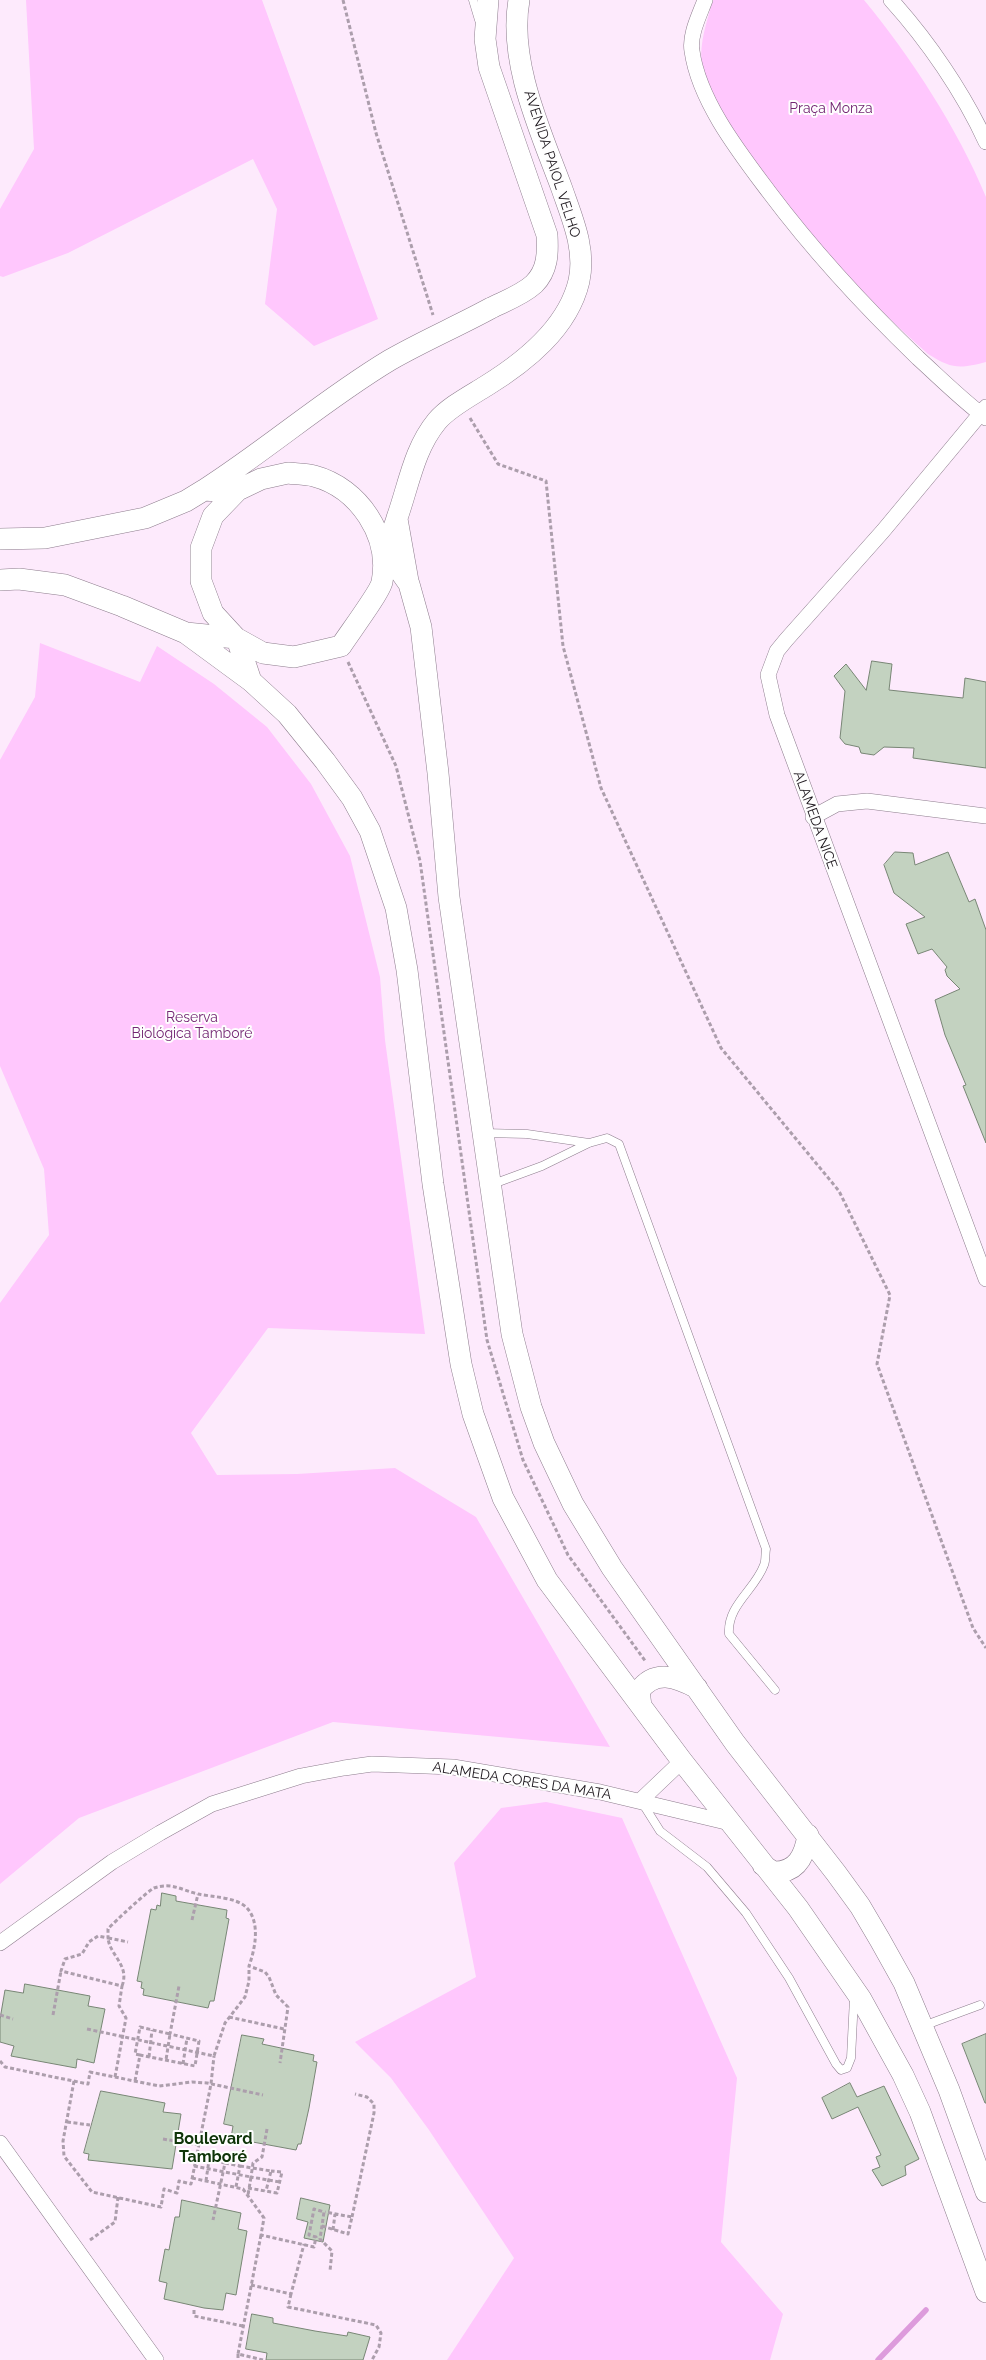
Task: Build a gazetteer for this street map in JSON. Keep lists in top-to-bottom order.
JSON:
{
  "streets": {
    "main road": ["AVENIDA PAIOL VELHO"],
    "street": ["ALAMEDA NICE", "ALAMEDA CORES DA MATA"]
  },
  "districts": ["Boulevard Tamboré"],
  "parks": ["Praça Monza", "Reserva Biológica Tamboré"]
}
